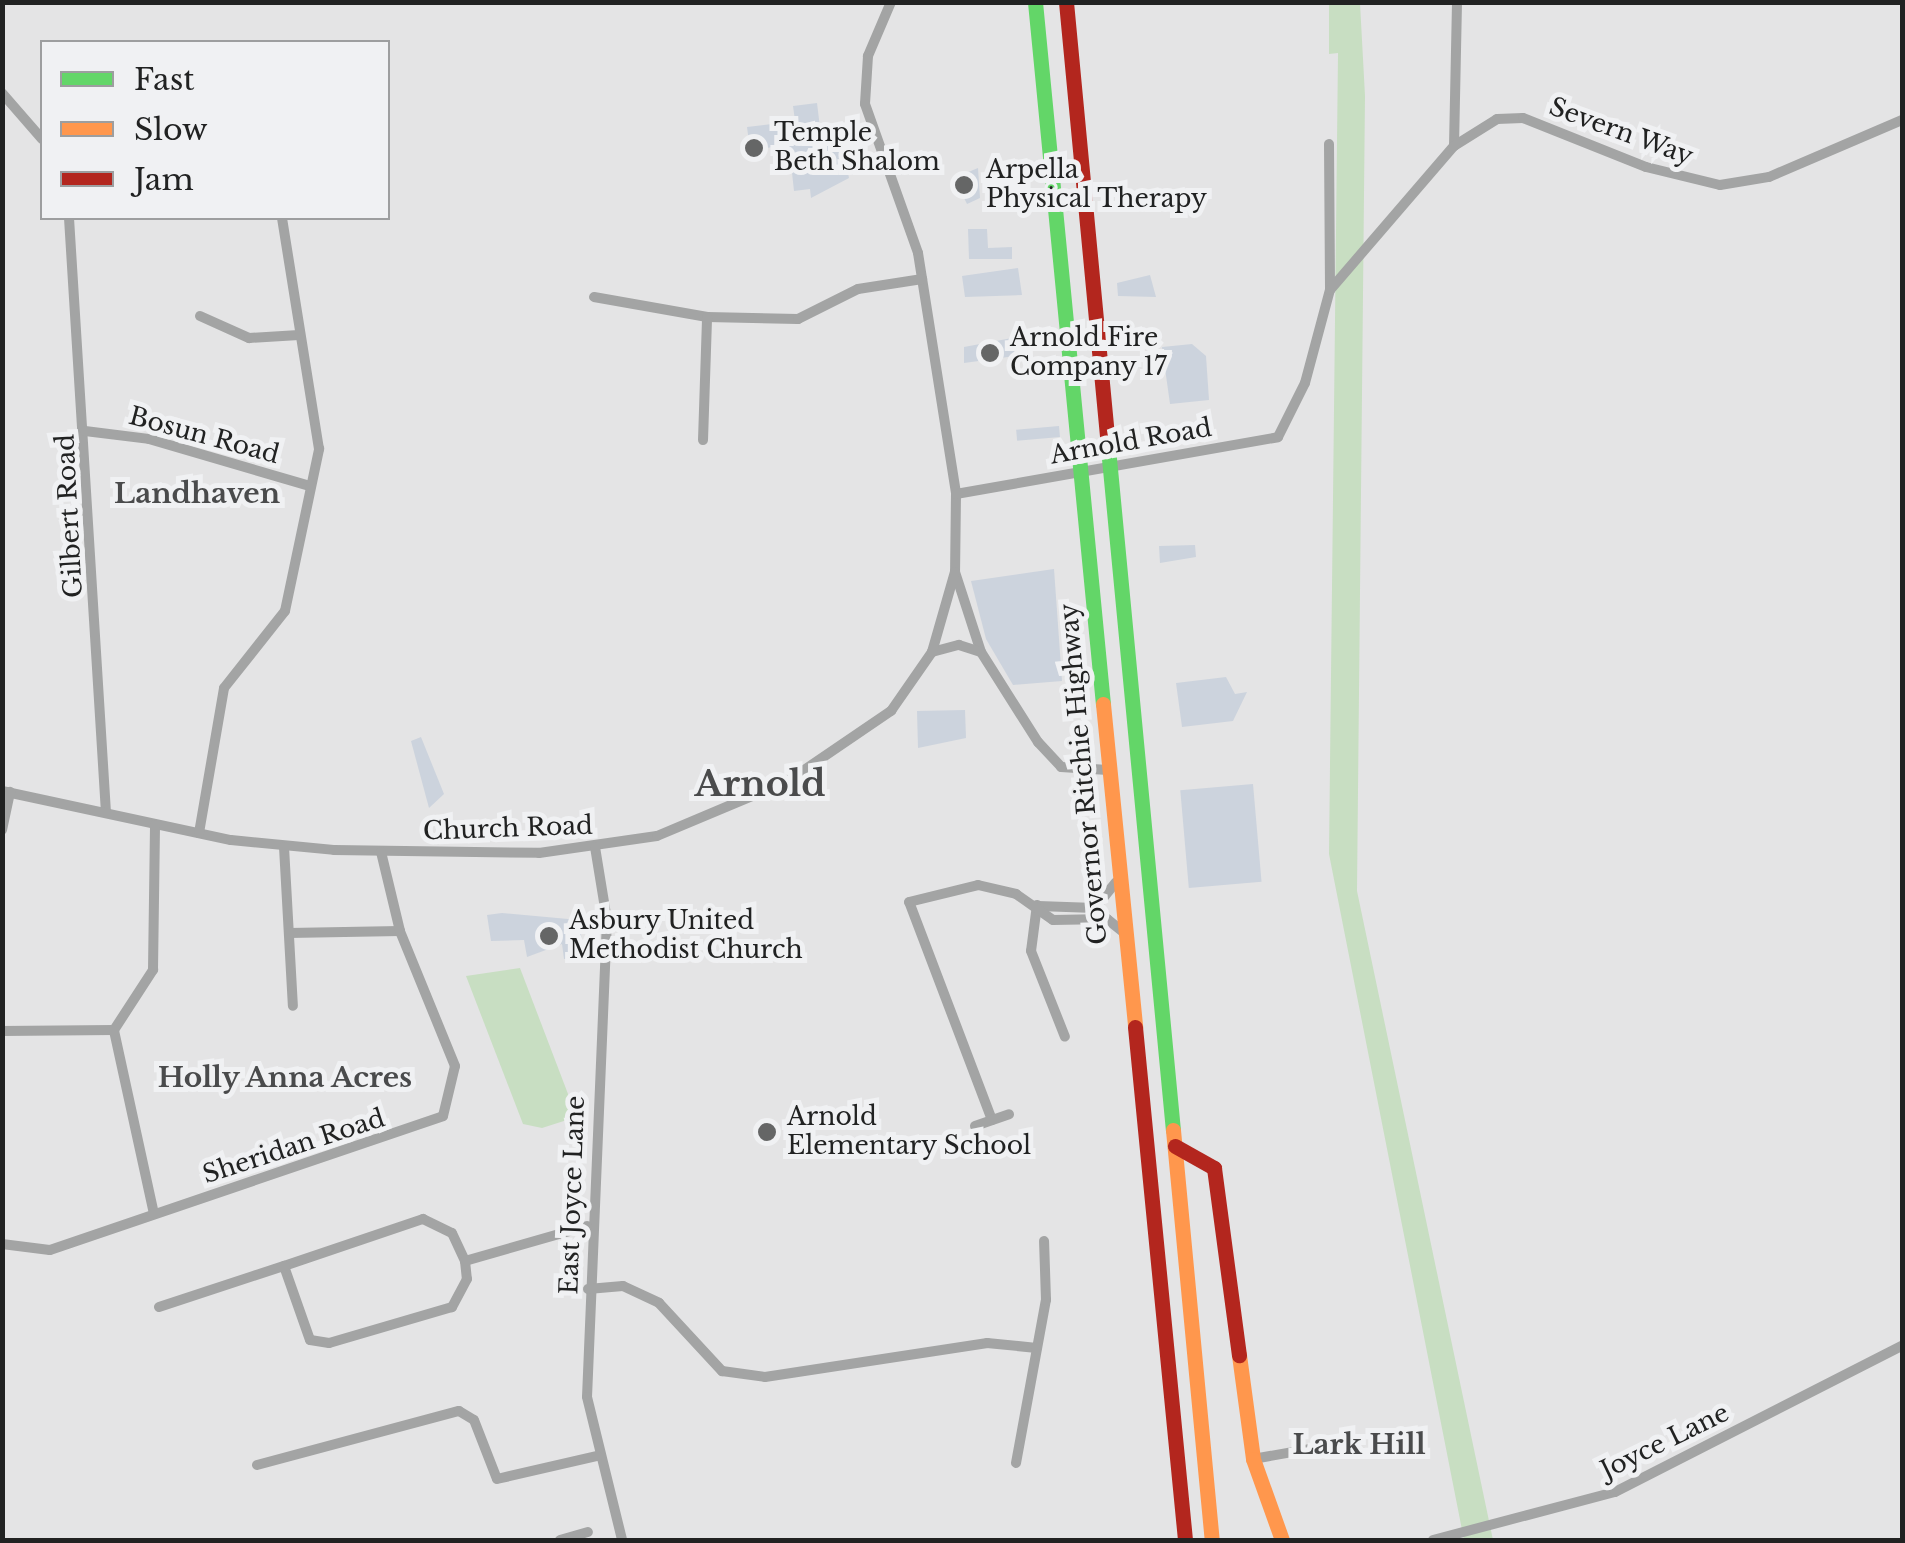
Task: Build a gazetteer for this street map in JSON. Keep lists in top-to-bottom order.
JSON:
{
  "streets": {
    "main road": ["Governor Ritchie Highway"],
    "street": [
      "Severn Way",
      "Bosun Road",
      "Arnold Road",
      "Gilbert Road",
      "Church Road",
      "Sheridan Road",
      "East Joyce Lane",
      "Joyce Lane"
    ]
  },
  "crossings": [
    ["Severn Way", "Arnold Road"],
    ["Bosun Road", "Gilbert Road"],
    ["Arnold Road", "Governor Ritchie Highway"],
    ["Gilbert Road", "Church Road"],
    ["Church Road", "Sheridan Road"],
    ["Church Road", "East Joyce Lane"]
  ],
  "districts": [
    "Landhaven",
    "Arnold",
    "Holly Anna Acres",
    "Lark Hill"
  ],
  "places": [
    "Temple Beth Shalom",
    "Arpella Physical Therapy",
    "Arnold Fire Company 17",
    "Asbury United Methodist Church",
    "Arnold Elementary School"
  ],
  "legend": ["Fast", "Slow", "Jam"]
}
